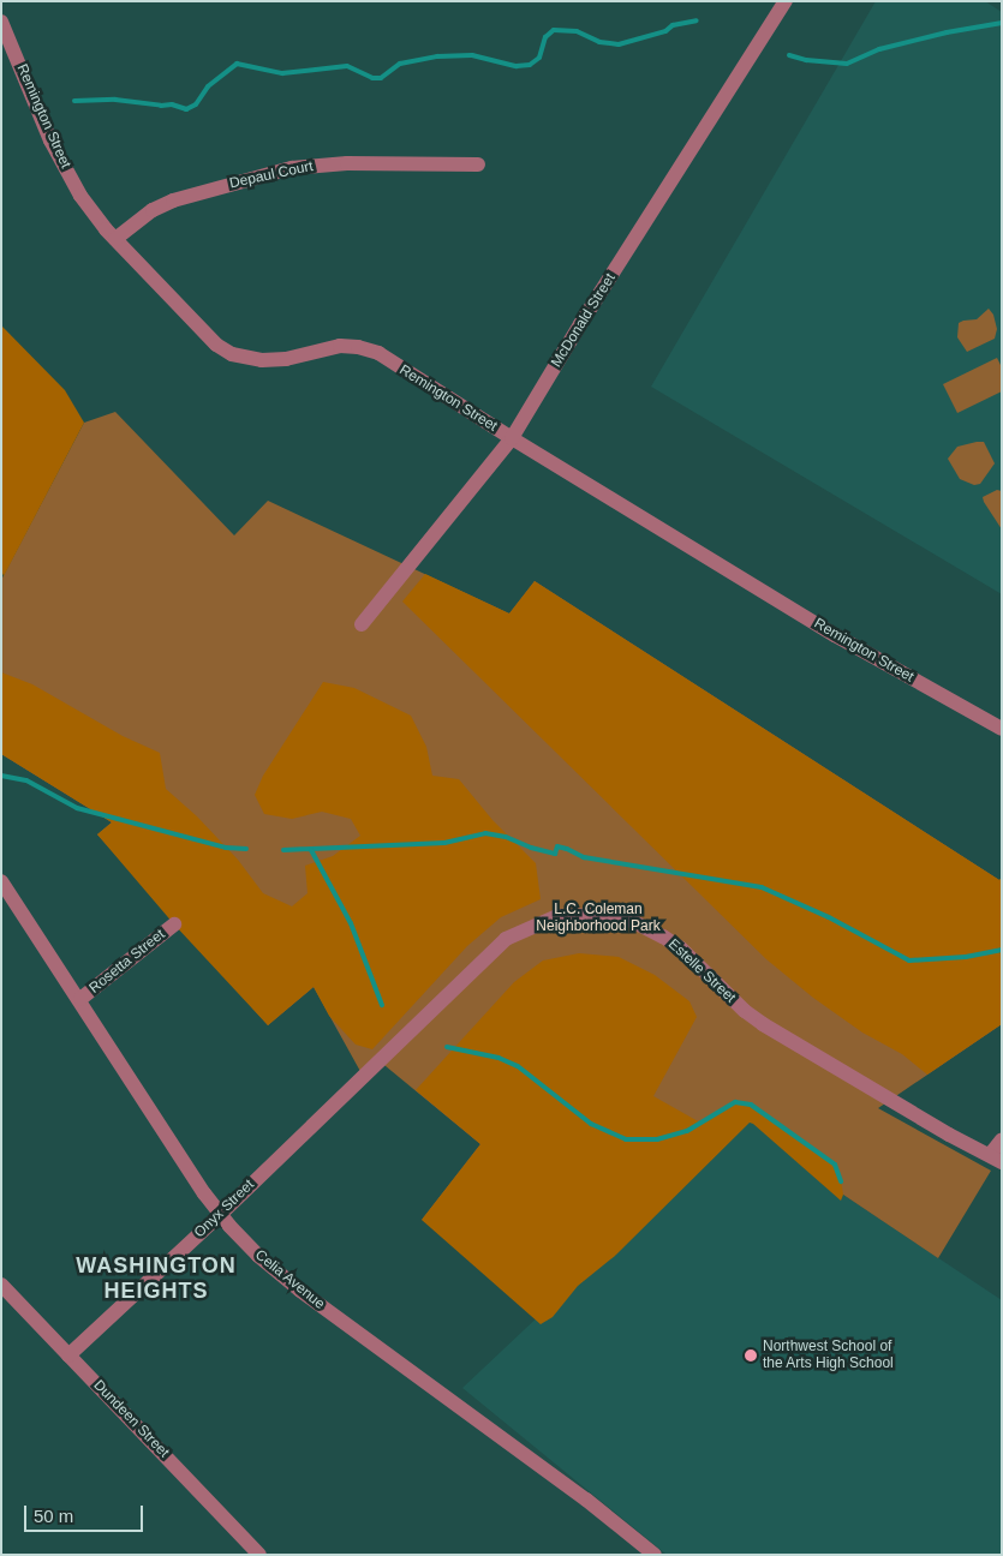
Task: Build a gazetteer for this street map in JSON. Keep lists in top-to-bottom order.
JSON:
{
  "streets": {
    "street": [
      "Remington Street",
      "Depaul Court",
      "McDonald Street",
      "Rosetta Street",
      "Estelle Street",
      "Onyx Street",
      "Celia Avenue",
      "Dundeen Street"
    ]
  },
  "crossings": [
    ["Remington Street", "Depaul Court"],
    ["Remington Street", "McDonald Street"],
    ["Rosetta Street", "Celia Avenue"],
    ["Estelle Street", "Onyx Street"],
    ["Onyx Street", "Celia Avenue"],
    ["Onyx Street", "Dundeen Street"]
  ],
  "districts": ["WASHINGTON HEIGHTS"],
  "parks": ["L.C. Coleman Neighborhood Park"],
  "places": ["Northwest School of the Arts High School"],
  "scale_bar": "50 m"
}
